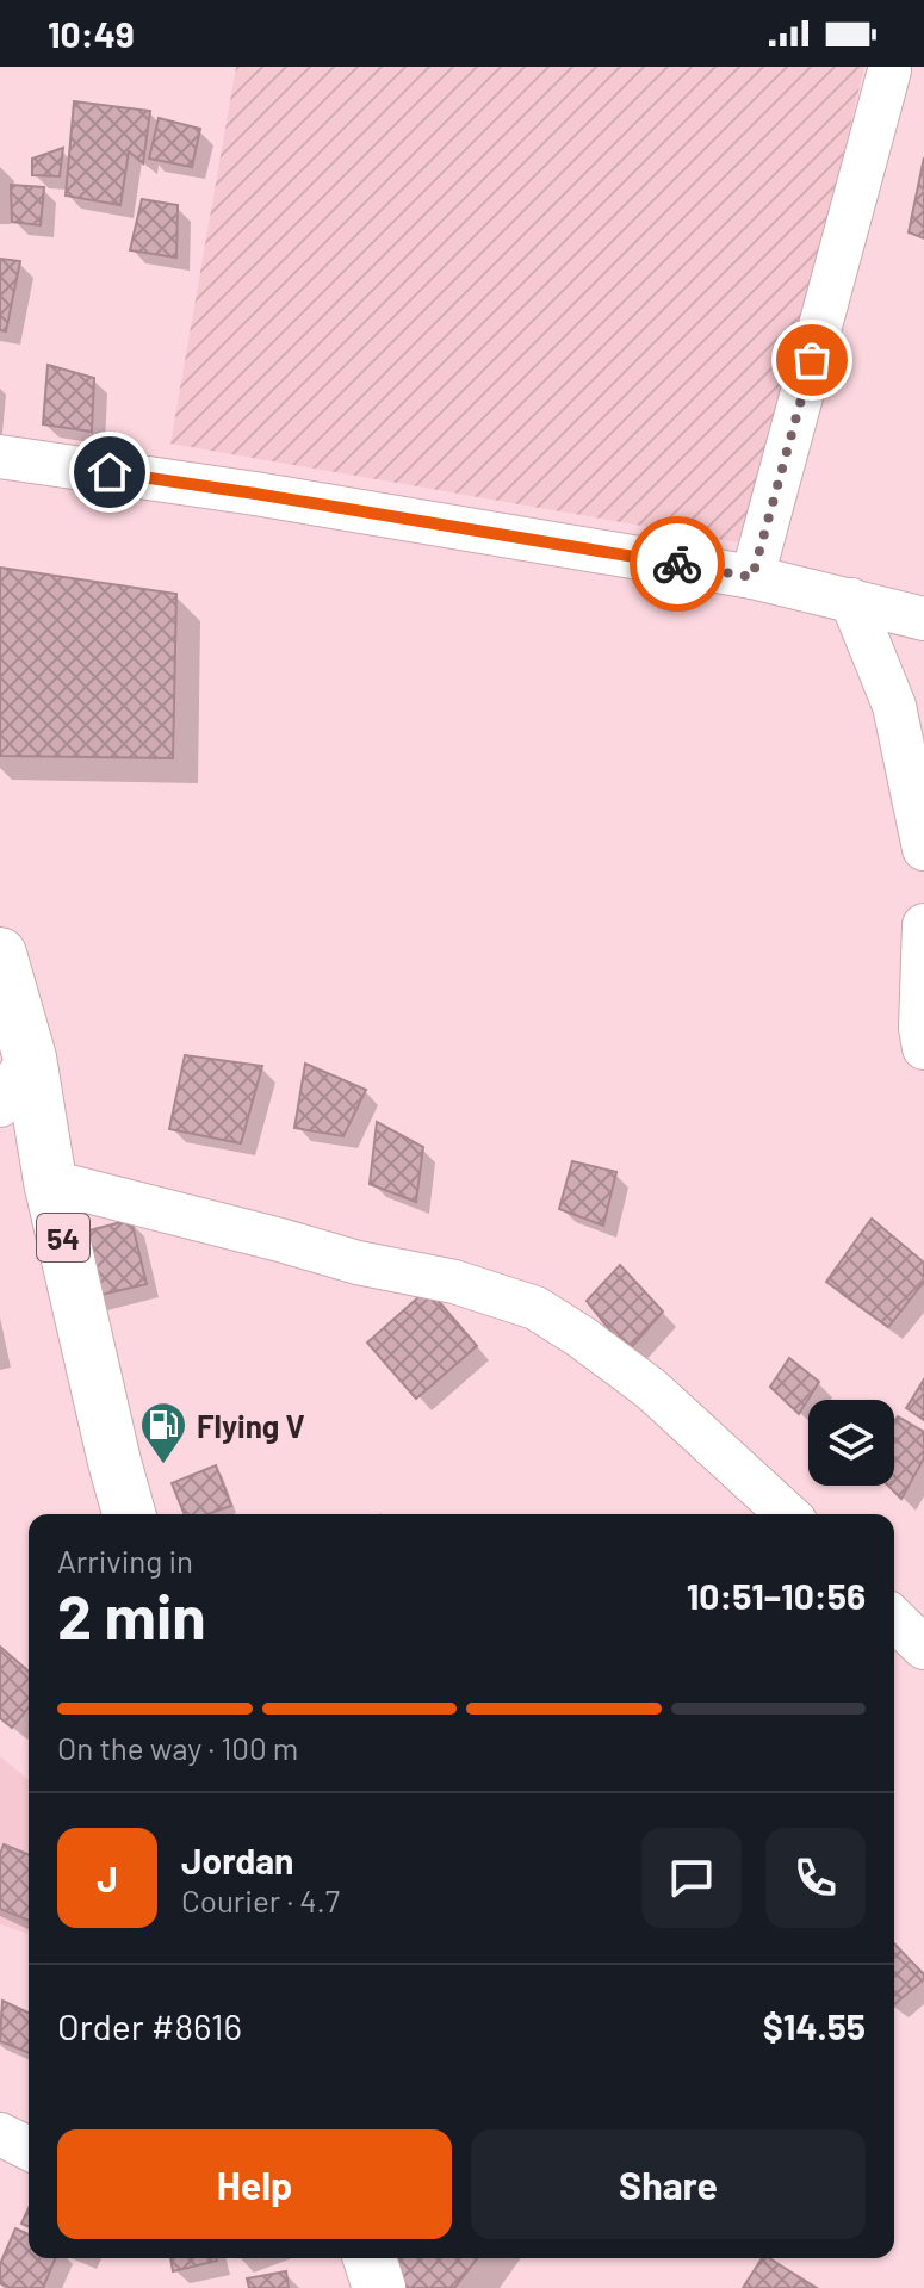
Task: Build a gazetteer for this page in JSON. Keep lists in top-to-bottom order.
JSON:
{
  "streets": {
    "highway": ["54"]
  },
  "places": {
    "fuel station": ["Flying V"]
  },
  "page": {
    "status": "10:49",
    "heading": ["2 min", "Arriving in", "10:51–10:56"],
    "panel": [
      "Jordan",
      "Courier · 4.7",
      "Order #8616",
      "$14.55"
    ],
    "bar": "On the way · 100 m",
    "round": "J",
    "buttons": ["Help", "Share"]
  }
}
